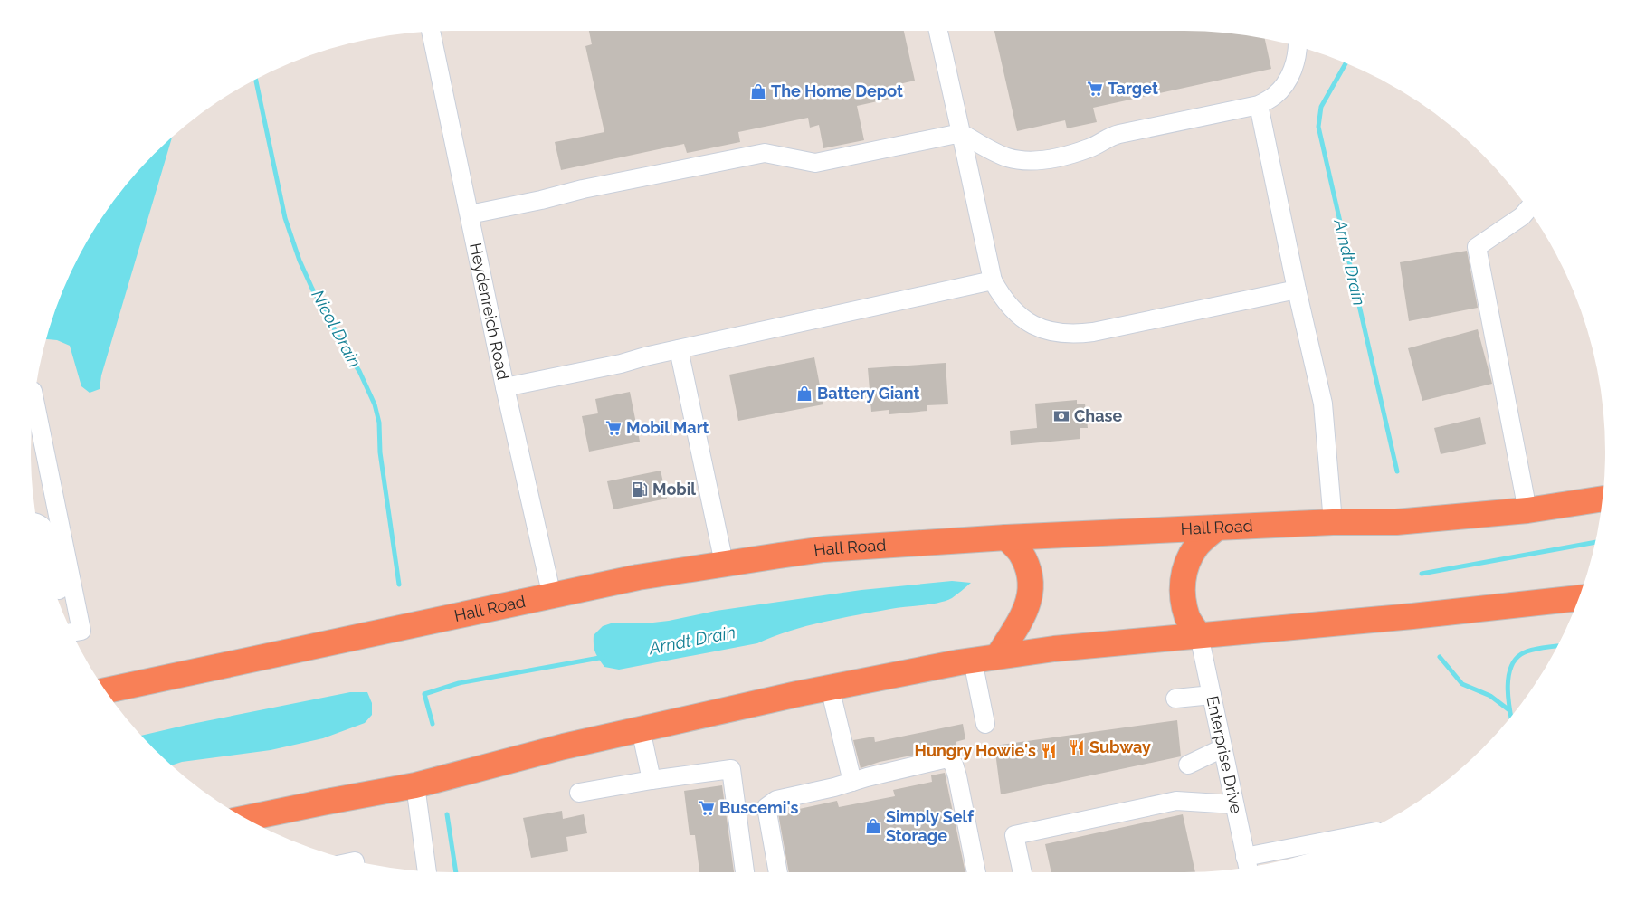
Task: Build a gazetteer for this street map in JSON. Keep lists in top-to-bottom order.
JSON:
{
  "streets": {
    "highway": ["Hall Road"],
    "street": ["Heydenreich Road", "Enterprise Drive"]
  },
  "crossings": [
    ["Heydenreich Road", "Hall Road"]
  ],
  "water": ["Arndt Drain", "Nicol Drain"],
  "places": {
    "supermarket": ["Target", "Mobil Mart", "Buscemi's"],
    "shop": ["The Home Depot", "Battery Giant", "Simply Self Storage"],
    "bank": ["Chase"],
    "fuel station": ["Mobil"],
    "restaurant": ["Subway", "Hungry Howie's"]
  }
}
